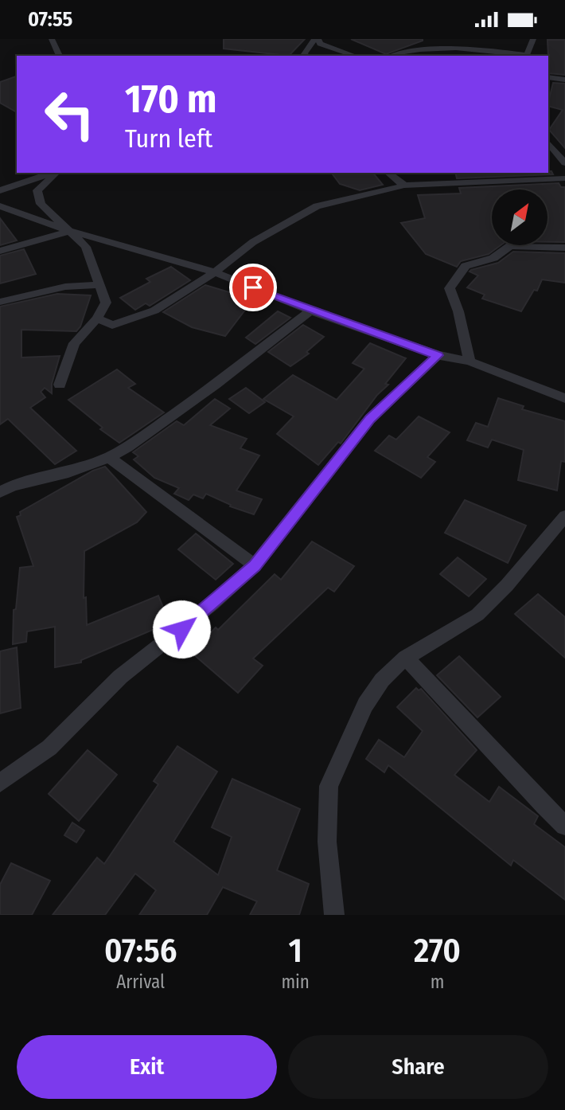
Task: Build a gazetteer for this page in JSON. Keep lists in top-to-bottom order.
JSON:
{
  "north": "top right",
  "page": {
    "status": "07:55",
    "turn": ["170 m", "Turn left"],
    "eta": [
      "07:56",
      "Arrival",
      "1",
      "min",
      "270",
      "m"
    ],
    "buttons": ["Exit", "Share"]
  }
}
